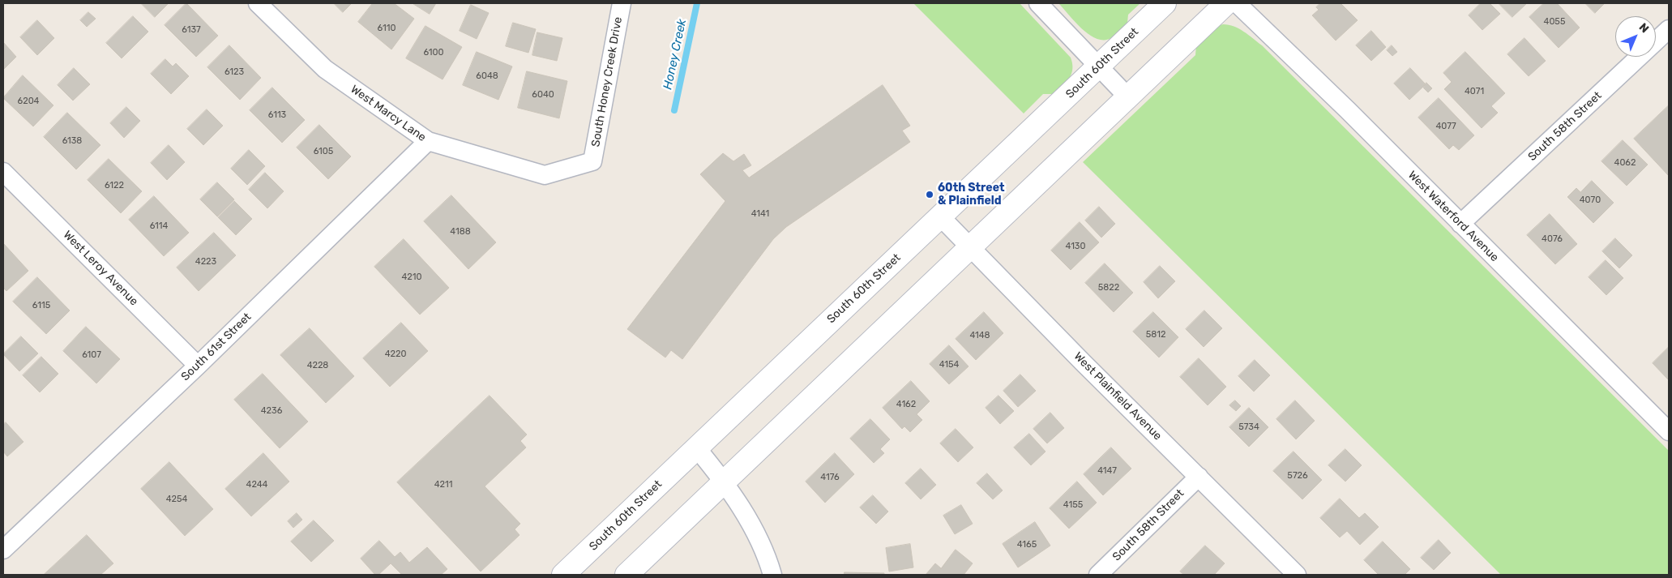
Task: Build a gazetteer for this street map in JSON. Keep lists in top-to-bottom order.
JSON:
{
  "streets": {
    "main road": ["South 60th Street"],
    "street": [
      "South Honey Creek Drive",
      "West Marcy Lane",
      "South 58th Street",
      "West Waterford Avenue",
      "West Leroy Avenue",
      "South 61st Street",
      "West Plainfield Avenue"
    ]
  },
  "crossings": [
    ["South 60th Street", "West Plainfield Avenue"],
    ["South Honey Creek Drive", "West Marcy Lane"],
    ["West Marcy Lane", "South 61st Street"],
    ["South 58th Street", "West Waterford Avenue"],
    ["South 58th Street", "West Plainfield Avenue"],
    ["West Leroy Avenue", "South 61st Street"]
  ],
  "water": ["Honey Creek"],
  "places": ["60th Street & Plainfield"],
  "house_numbers": [
    "4055",
    "6110",
    "6137",
    "6100",
    "6123",
    "6048",
    "4071",
    "6040",
    "6204",
    "6113",
    "4077",
    "6138",
    "6105",
    "4062",
    "6122",
    "4070",
    "4141",
    "6114",
    "4188",
    "4076",
    "4130",
    "4223",
    "4210",
    "5822",
    "6115",
    "5812",
    "4148",
    "4220",
    "6107",
    "4154",
    "4228",
    "4162",
    "4236",
    "5734",
    "4147",
    "5726",
    "4176",
    "4244",
    "4211",
    "4254",
    "4155",
    "4165"
  ],
  "north": "top right"
}
